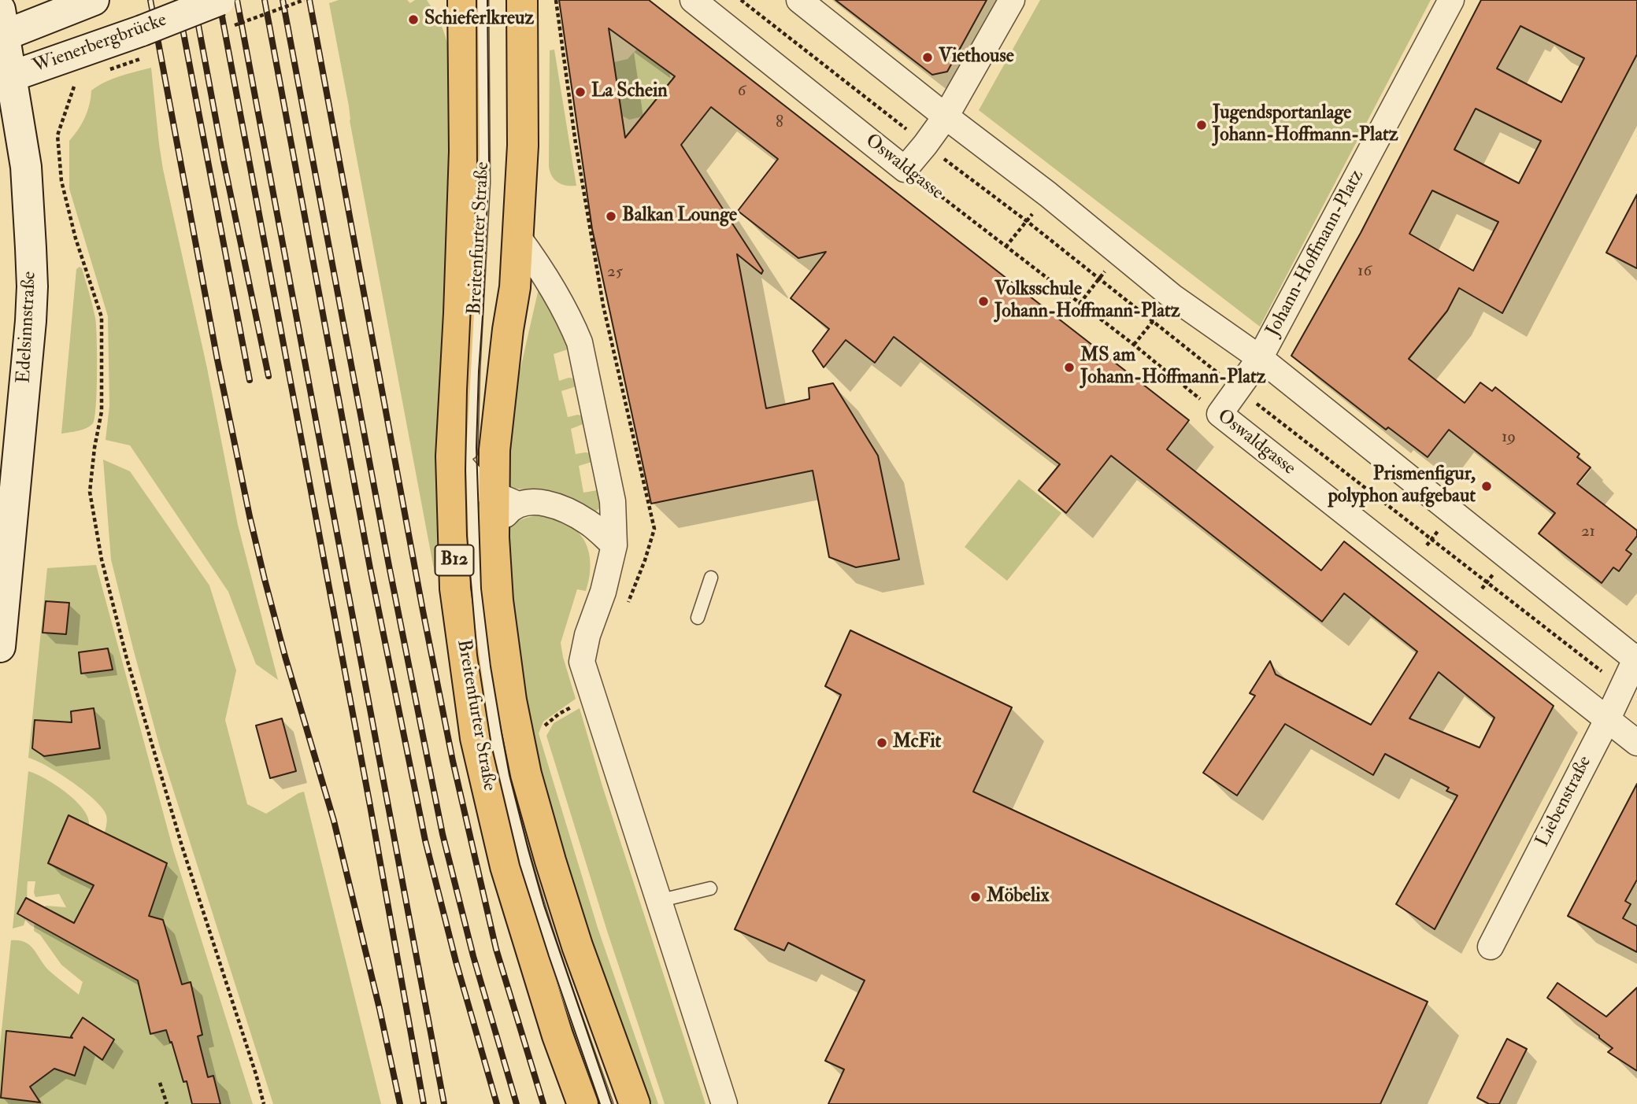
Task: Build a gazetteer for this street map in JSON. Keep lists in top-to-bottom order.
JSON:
{
  "streets": {
    "main road": [
      "Wienerbergbrücke",
      "Breitenfurter Straße",
      "Edelsinnstraße",
      "B12"
    ],
    "street": ["Oswaldgasse", "Johann-Hoffmann-Platz", "Liebenstraße"]
  },
  "crossings": [
    ["Wienerbergbrücke", "Edelsinnstraße"],
    ["Oswaldgasse", "Johann-Hoffmann-Platz"],
    ["Oswaldgasse", "Liebenstraße"]
  ],
  "places": [
    "Schieferlkreuz",
    "Viethouse",
    "La Schein",
    "Jugendsportanlage Johann-Hoffmann-Platz",
    "Balkan Lounge",
    "Volksschule Johann-Hoffmann-Platz",
    "MS am Johann-Hoffmann-Platz",
    "Prismenfigur, polyphon aufgebaut",
    "McFit",
    "Möbelix"
  ],
  "house_numbers": [
    "6",
    "8",
    "16",
    "25",
    "19",
    "21"
  ]
}
